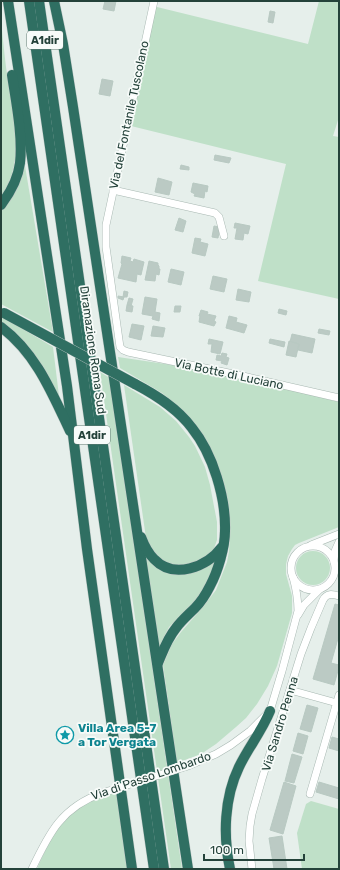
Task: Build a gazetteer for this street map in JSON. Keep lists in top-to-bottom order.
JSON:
{
  "streets": {
    "highway": ["A1dir", "Diramazione Roma Sud"],
    "street": [
      "Via del Fontanile Tuscolano",
      "Via Botte di Luciano",
      "Via Sandro Penna",
      "Via di Passo Lombardo"
    ]
  },
  "crossings": [
    ["Via del Fontanile Tuscolano", "Via Botte di Luciano"]
  ],
  "places": {
    "place": ["Villa Area 5-7 a Tor Vergata"]
  },
  "scale_bar": "100 m"
}
